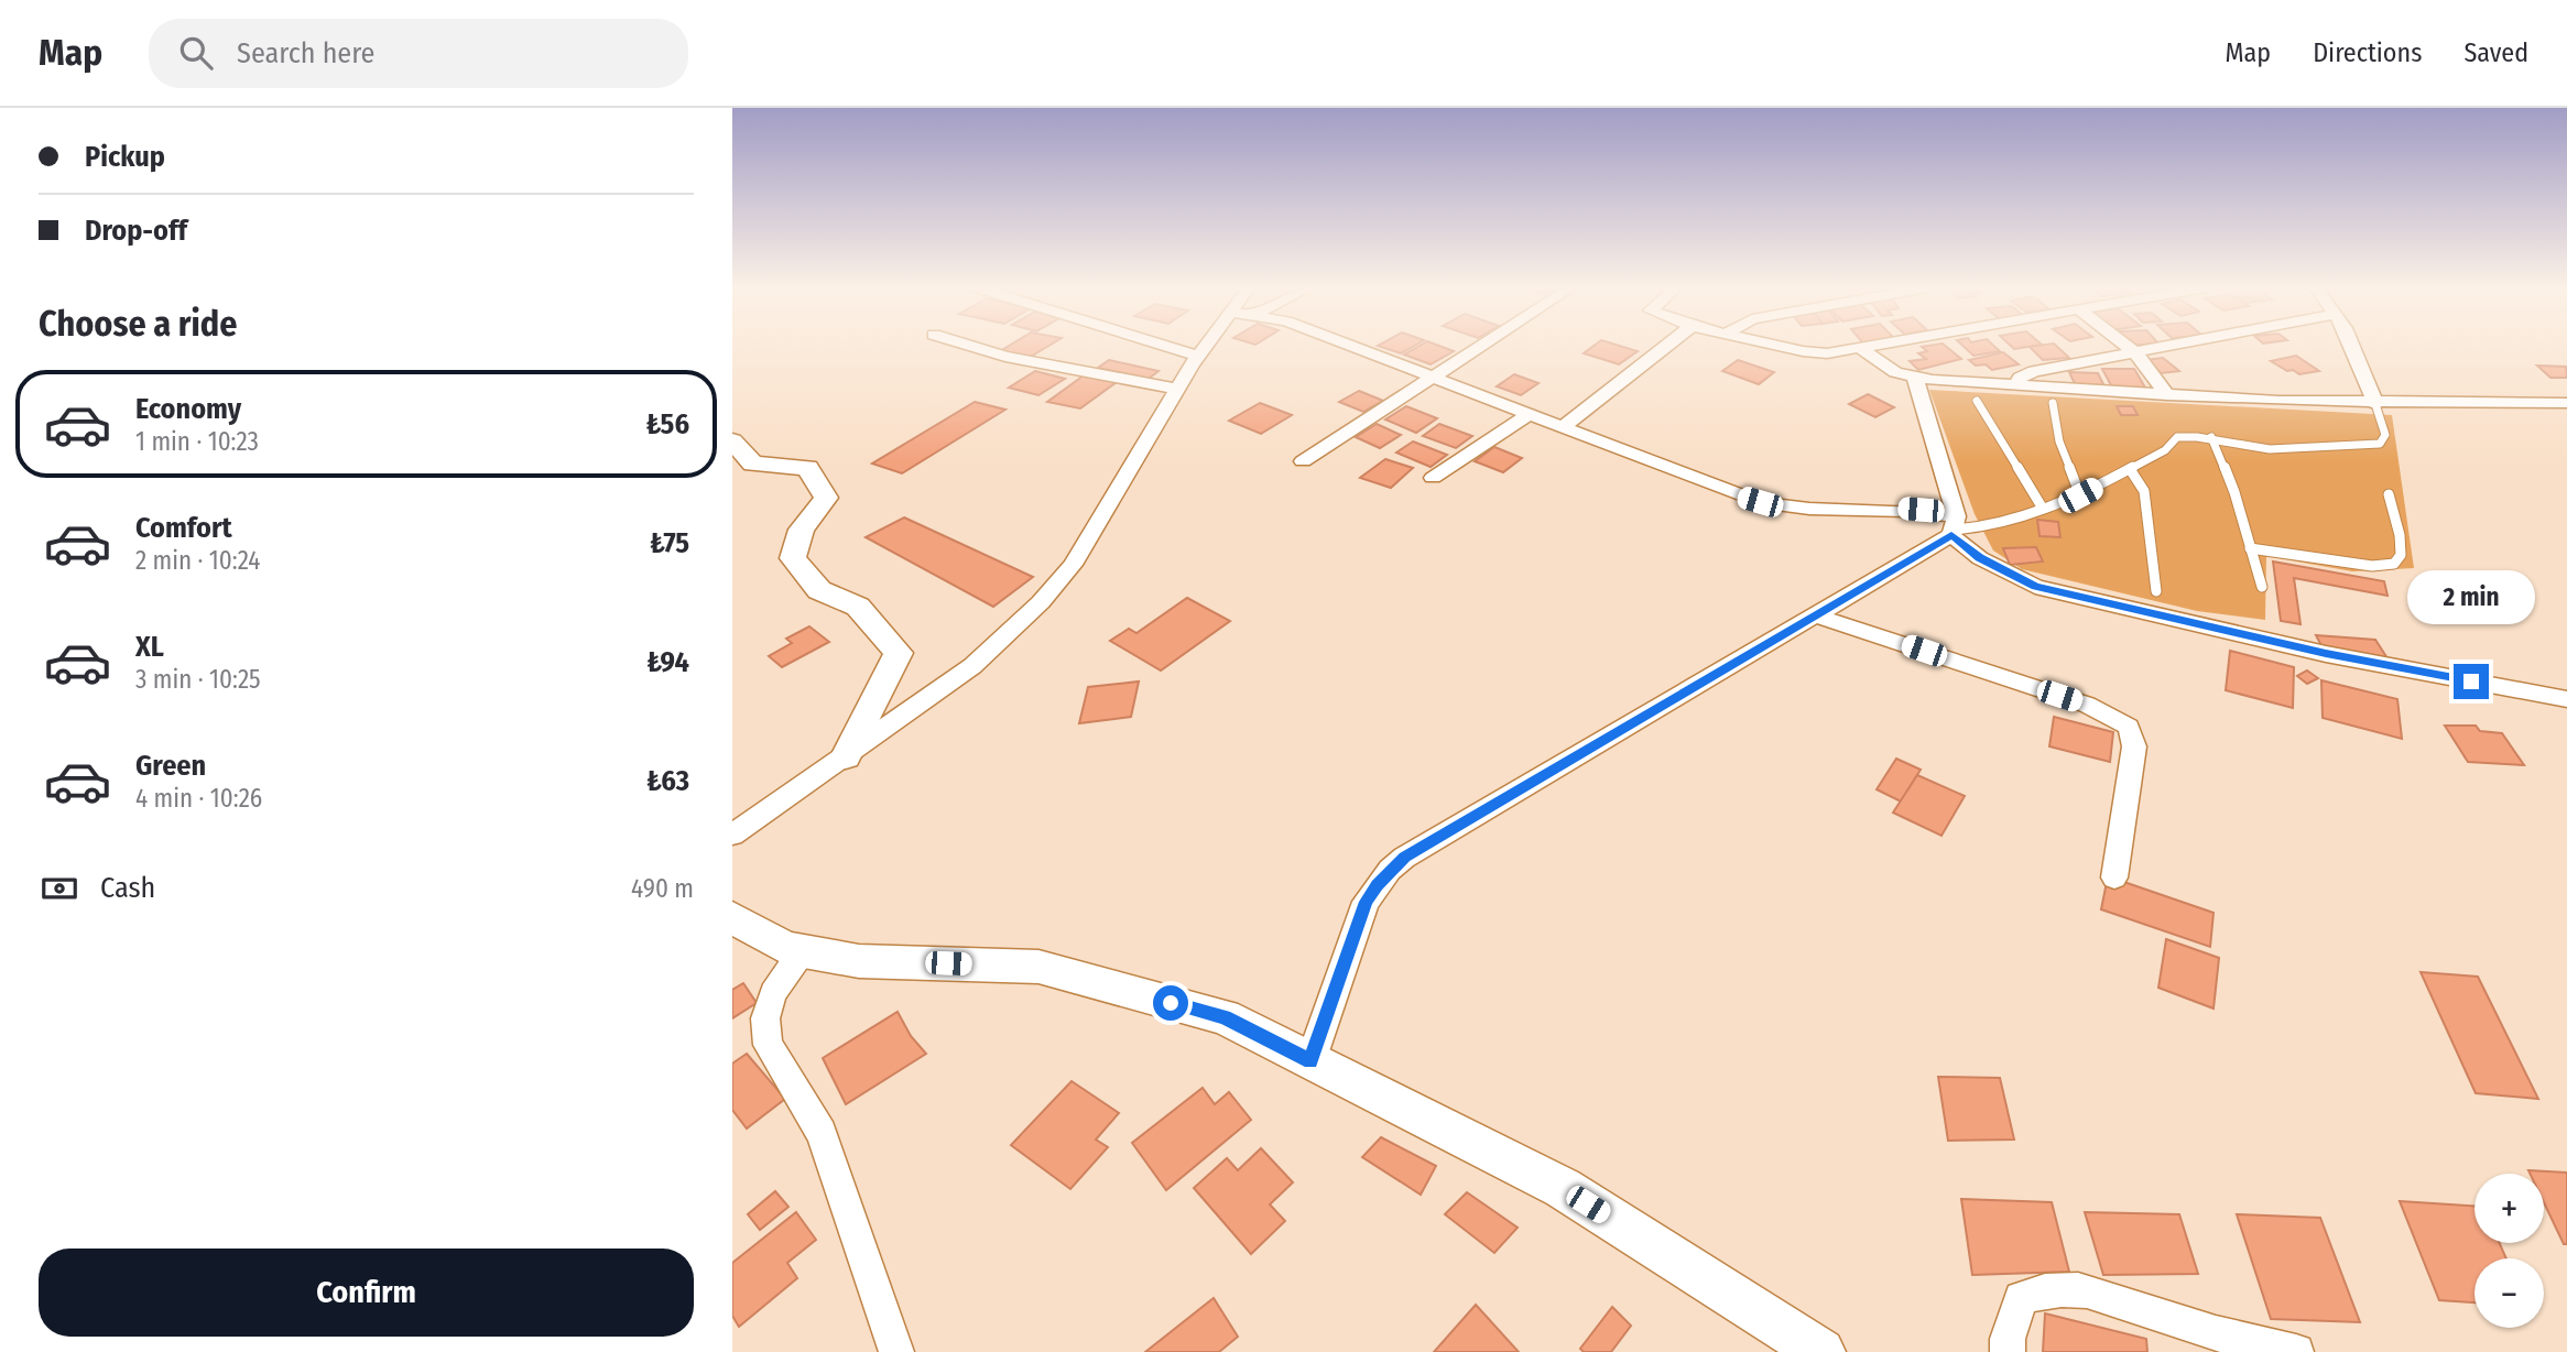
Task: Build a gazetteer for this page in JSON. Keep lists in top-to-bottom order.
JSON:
{
  "page": {
    "header": "Map",
    "search": "Search here",
    "nav": ["Map", "Directions", "Saved"],
    "banner": ["Pickup", "Drop-off"],
    "heading": "Choose a ride",
    "list": [
      {
        "name": "Economy",
        "note": "1 min · 10:23",
        "value": "₺56"
      },
      {
        "name": "Comfort",
        "note": "2 min · 10:24",
        "value": "₺75"
      },
      {
        "name": "XL",
        "note": "3 min · 10:25",
        "value": "₺94"
      },
      {
        "name": "Green",
        "note": "4 min · 10:26",
        "value": "₺63"
      }
    ],
    "bubble": "2 min",
    "pay": ["Cash", "490 m"],
    "map_buttons": ["+", "−"],
    "buttons": "Confirm"
  }
}
